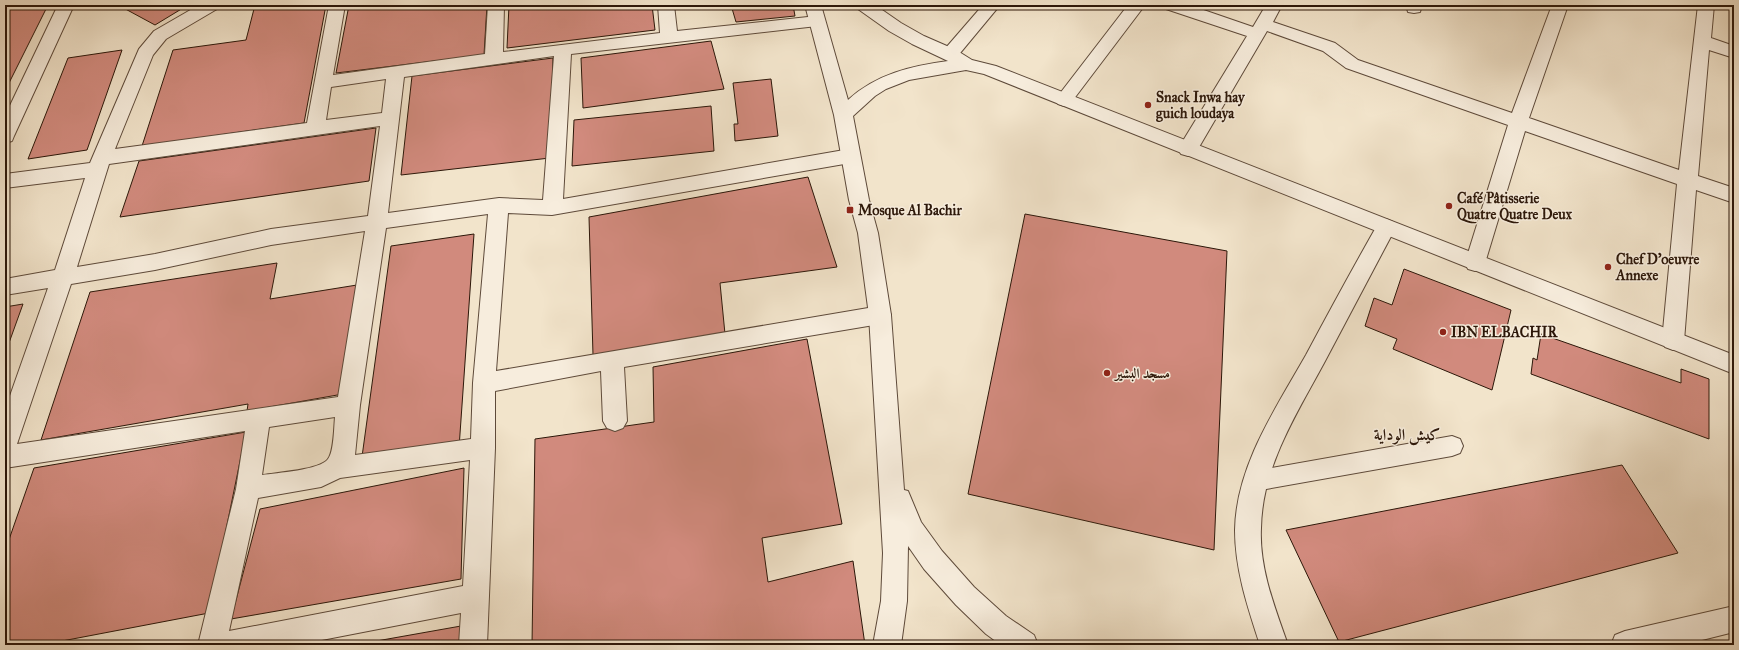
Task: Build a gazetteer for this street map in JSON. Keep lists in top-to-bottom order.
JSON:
{
  "districts": ["كيش الوداية"],
  "places": {
    "other": [
      "Snack Inwa hay guich loudaya",
      "Café Pâtisserie Quatre Quatre Deux",
      "Chef D'oeuvre Annexe",
      "IBN ELBACHIR",
      "مسجد البشير"
    ],
    "transit": ["Mosque Al Bachir"]
  }
}
